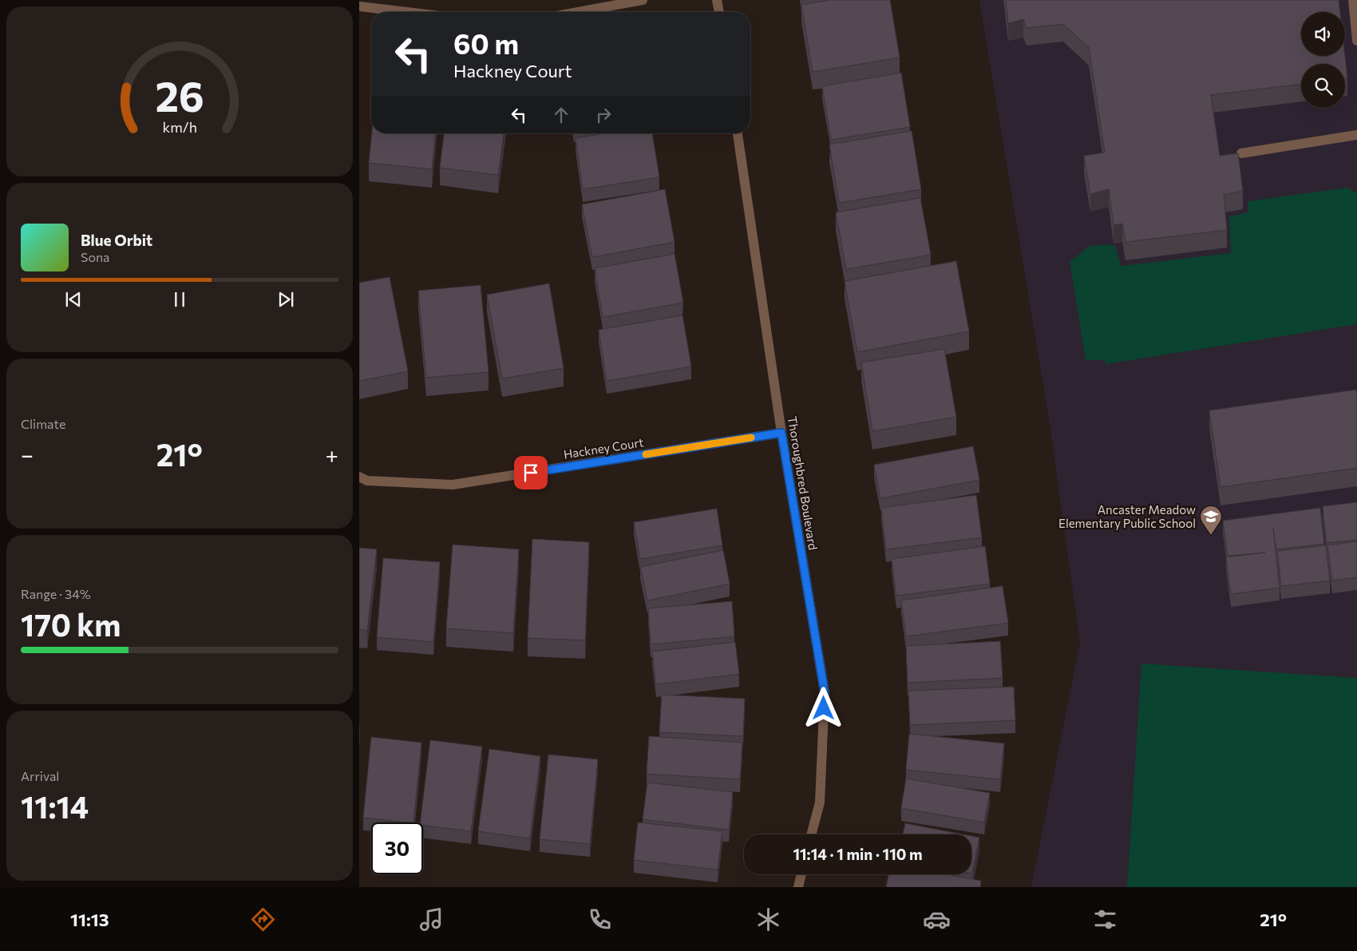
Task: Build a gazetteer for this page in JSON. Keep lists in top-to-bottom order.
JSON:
{
  "streets": {
    "street": ["Hackney Court", "Thoroughbred Boulevard"]
  },
  "crossings": [
    ["Hackney Court", "Thoroughbred Boulevard"]
  ],
  "places": {
    "school or university": ["Ancaster Meadow Elementary Public School"]
  },
  "page": {
    "turn": ["60 m", "Hackney Court"],
    "song": ["Blue Orbit", "Sona"],
    "tile": [
      "Climate",
      ["Range · 34%", "170 km"],
      ["Arrival", "11:14"]
    ],
    "heat": ["−", "21°", "+"],
    "limit": "30",
    "trip": "11:14 · 1 min · 110 m",
    "tabs": ["11:13", "21°"],
    "gauge": ["26", "km/h"]
  }
}
